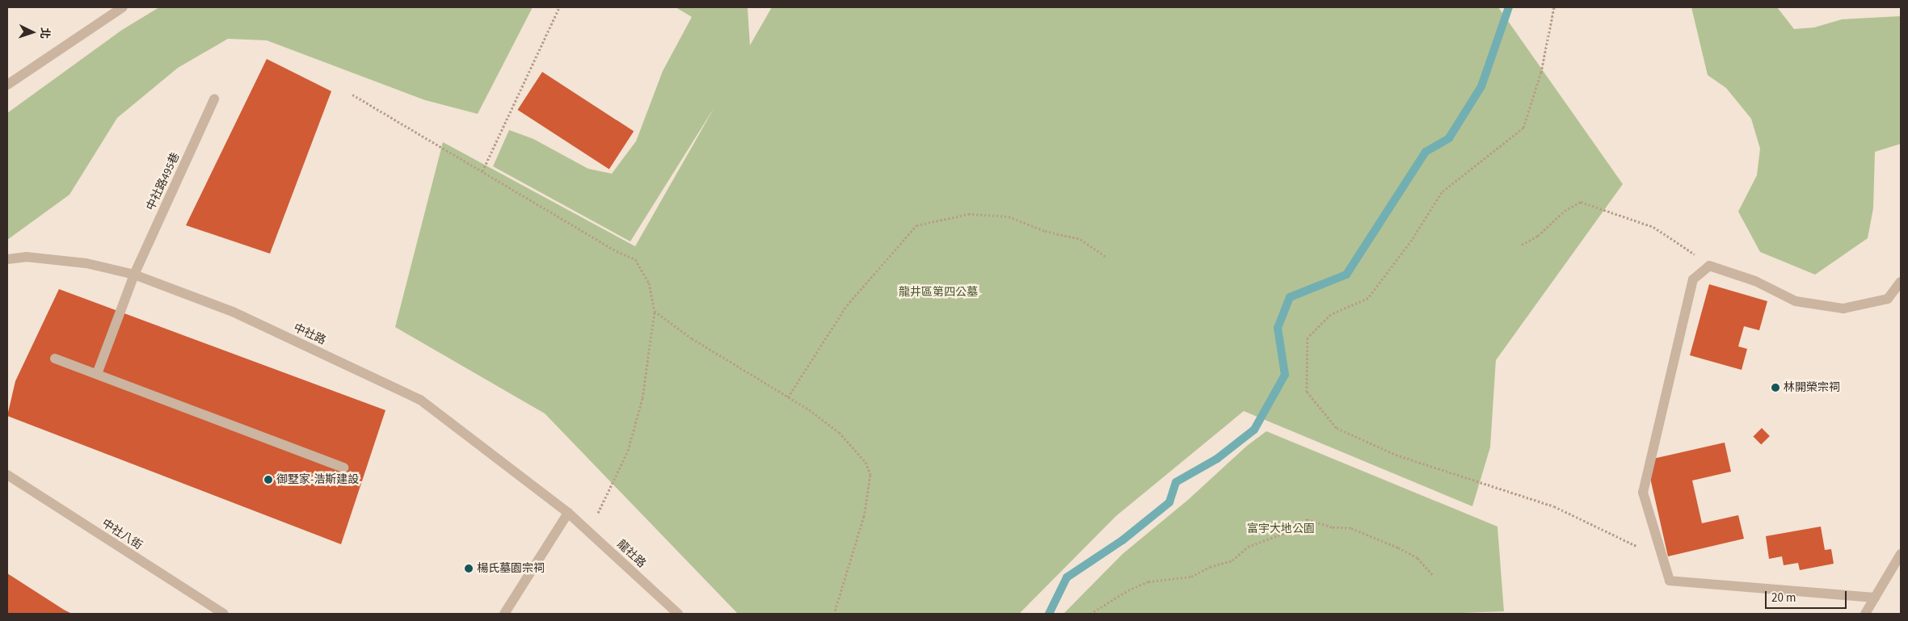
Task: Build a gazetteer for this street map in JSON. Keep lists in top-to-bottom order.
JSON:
{
  "streets": {
    "street": [
      "中社路495巷",
      "中社路",
      "中社八街",
      "龍社路"
    ]
  },
  "crossings": [
    ["中社路495巷", "中社路"],
    ["中社路", "龍社路"]
  ],
  "parks": ["龍井區第四公墓", "富宇大地公園"],
  "places": ["林開榮宗祠", "御墅家-浩斯建設", "楊氏墓園宗祠"],
  "scale_bar": "20 m",
  "north": "right"
}
